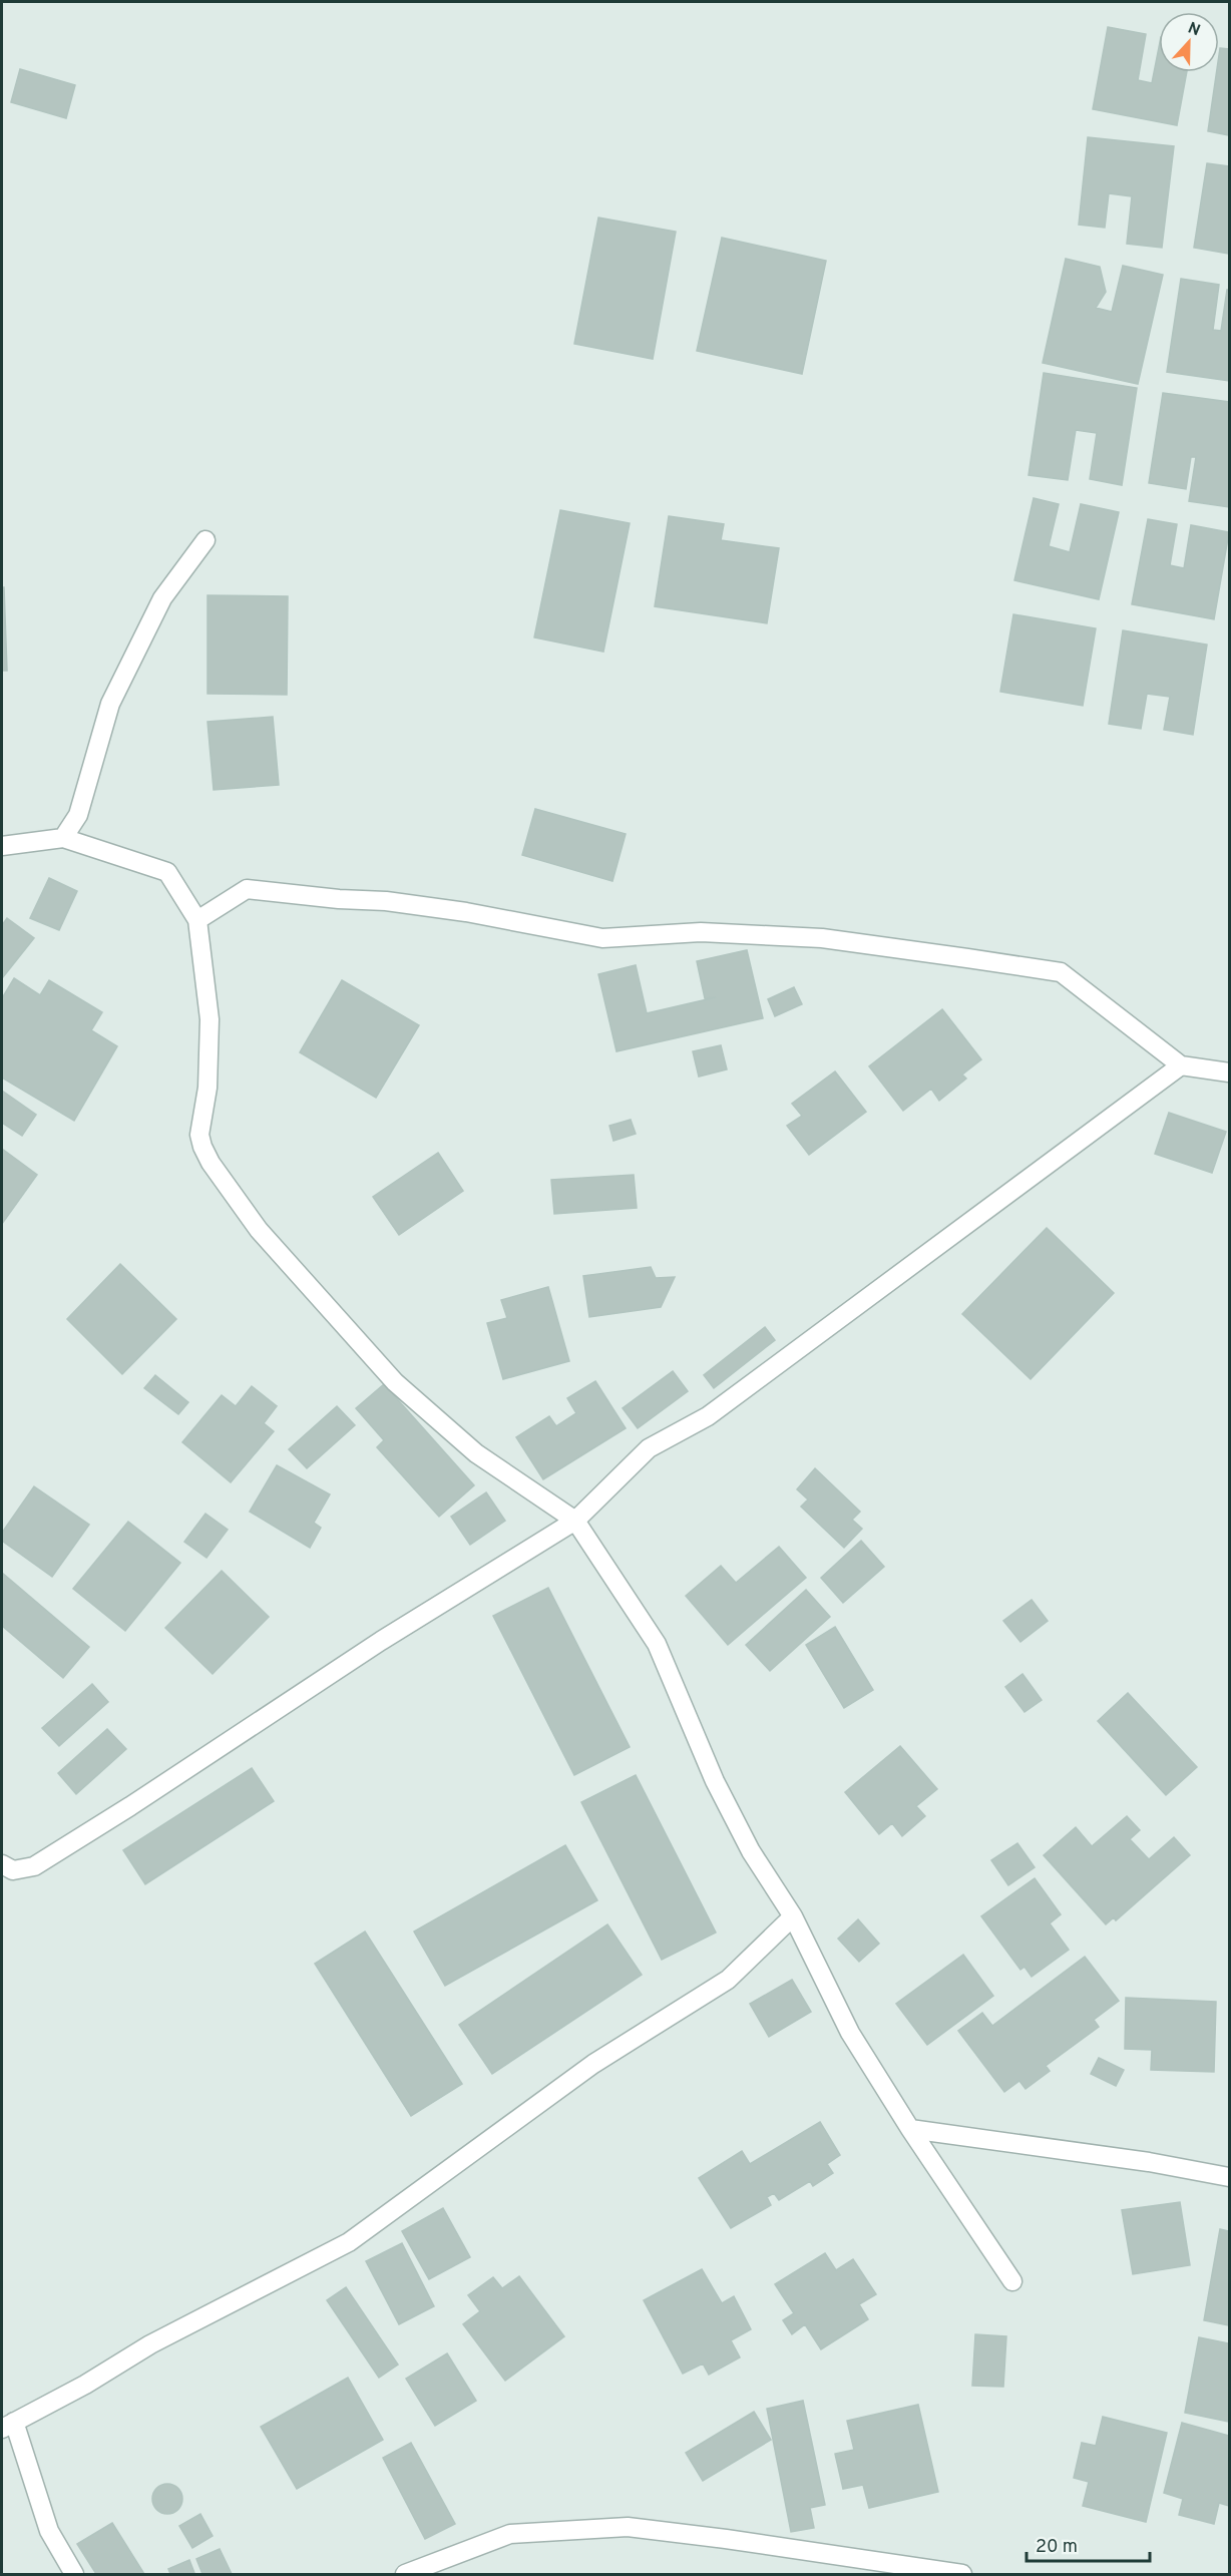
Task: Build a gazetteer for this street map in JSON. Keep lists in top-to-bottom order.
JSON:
{
  "scale_bar": "20 m",
  "north": "top"
}
